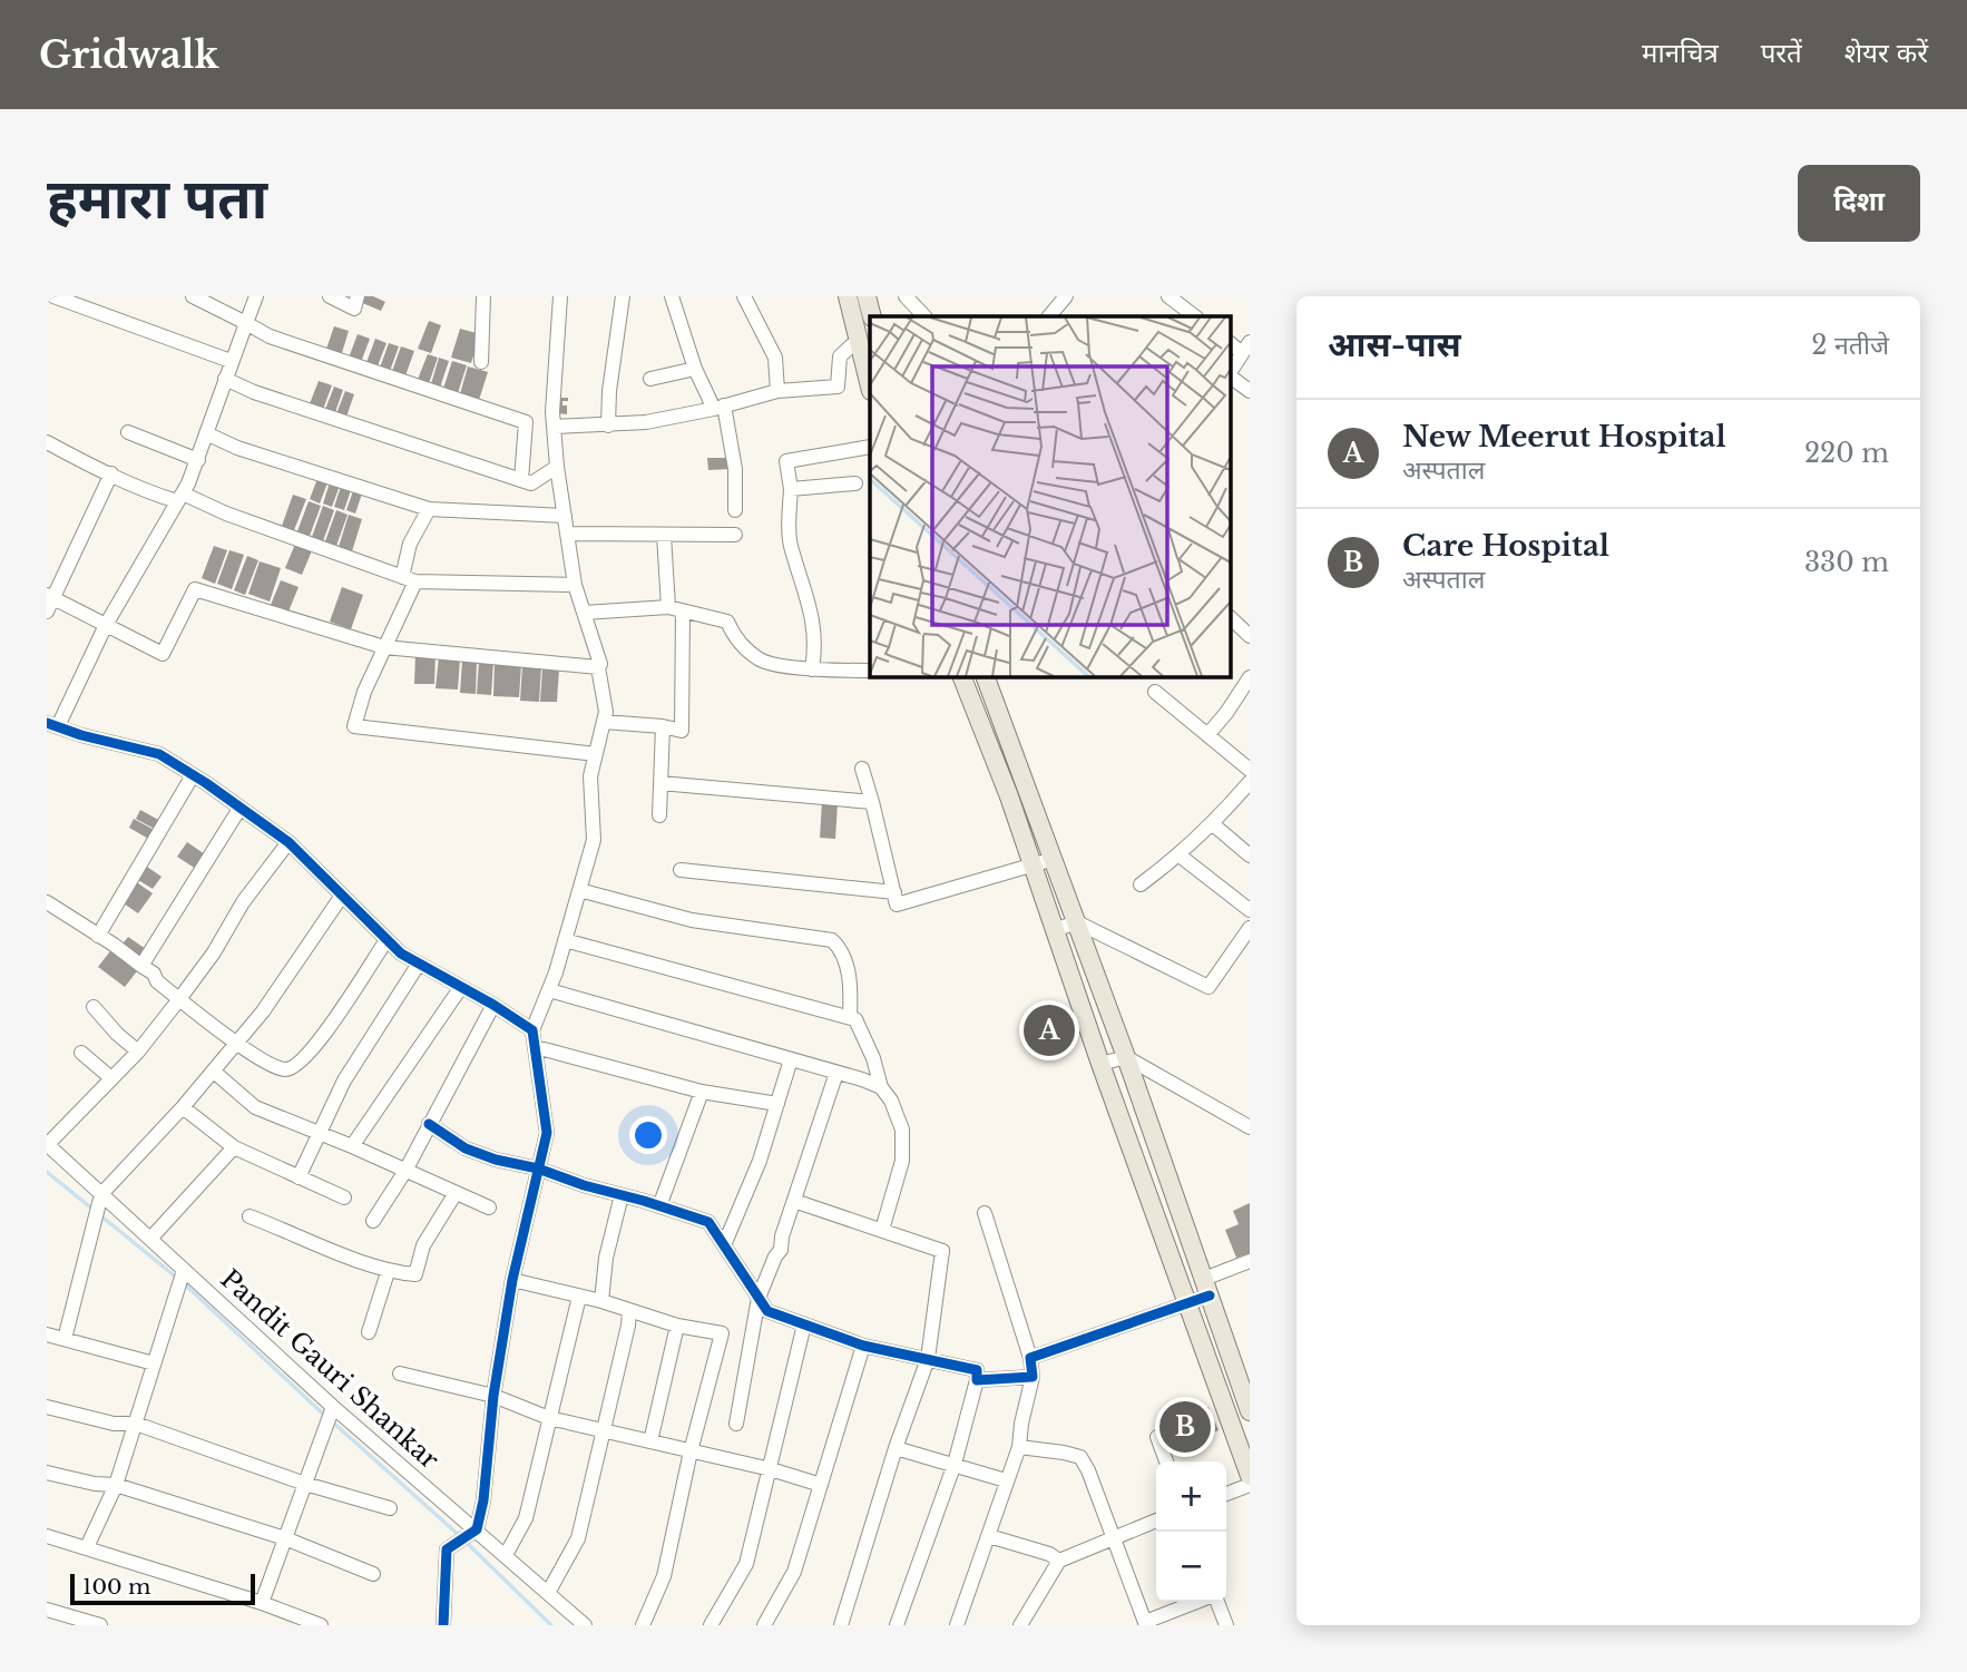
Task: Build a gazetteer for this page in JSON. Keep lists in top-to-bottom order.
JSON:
{
  "streets": {
    "street": ["Pandit Gauri Shankar"]
  },
  "scale_bar": "100 m",
  "page": {
    "header": "Gridwalk",
    "nav": ["मानचित्र", "परतें", "शेयर करें"],
    "title": "हमारा पता",
    "buttons": "दिशा",
    "heading": ["आस-पास", "2 नतीजे"],
    "list": [
      {
        "mark": "A",
        "name": "New Meerut Hospital",
        "note": "अस्पताल",
        "value": "220 m"
      },
      {
        "mark": "B",
        "name": "Care Hospital",
        "note": "अस्पताल",
        "value": "330 m"
      }
    ],
    "pins": ["A", "B"],
    "map_buttons": ["+", "−"],
    "scale": "100 m"
  }
}
